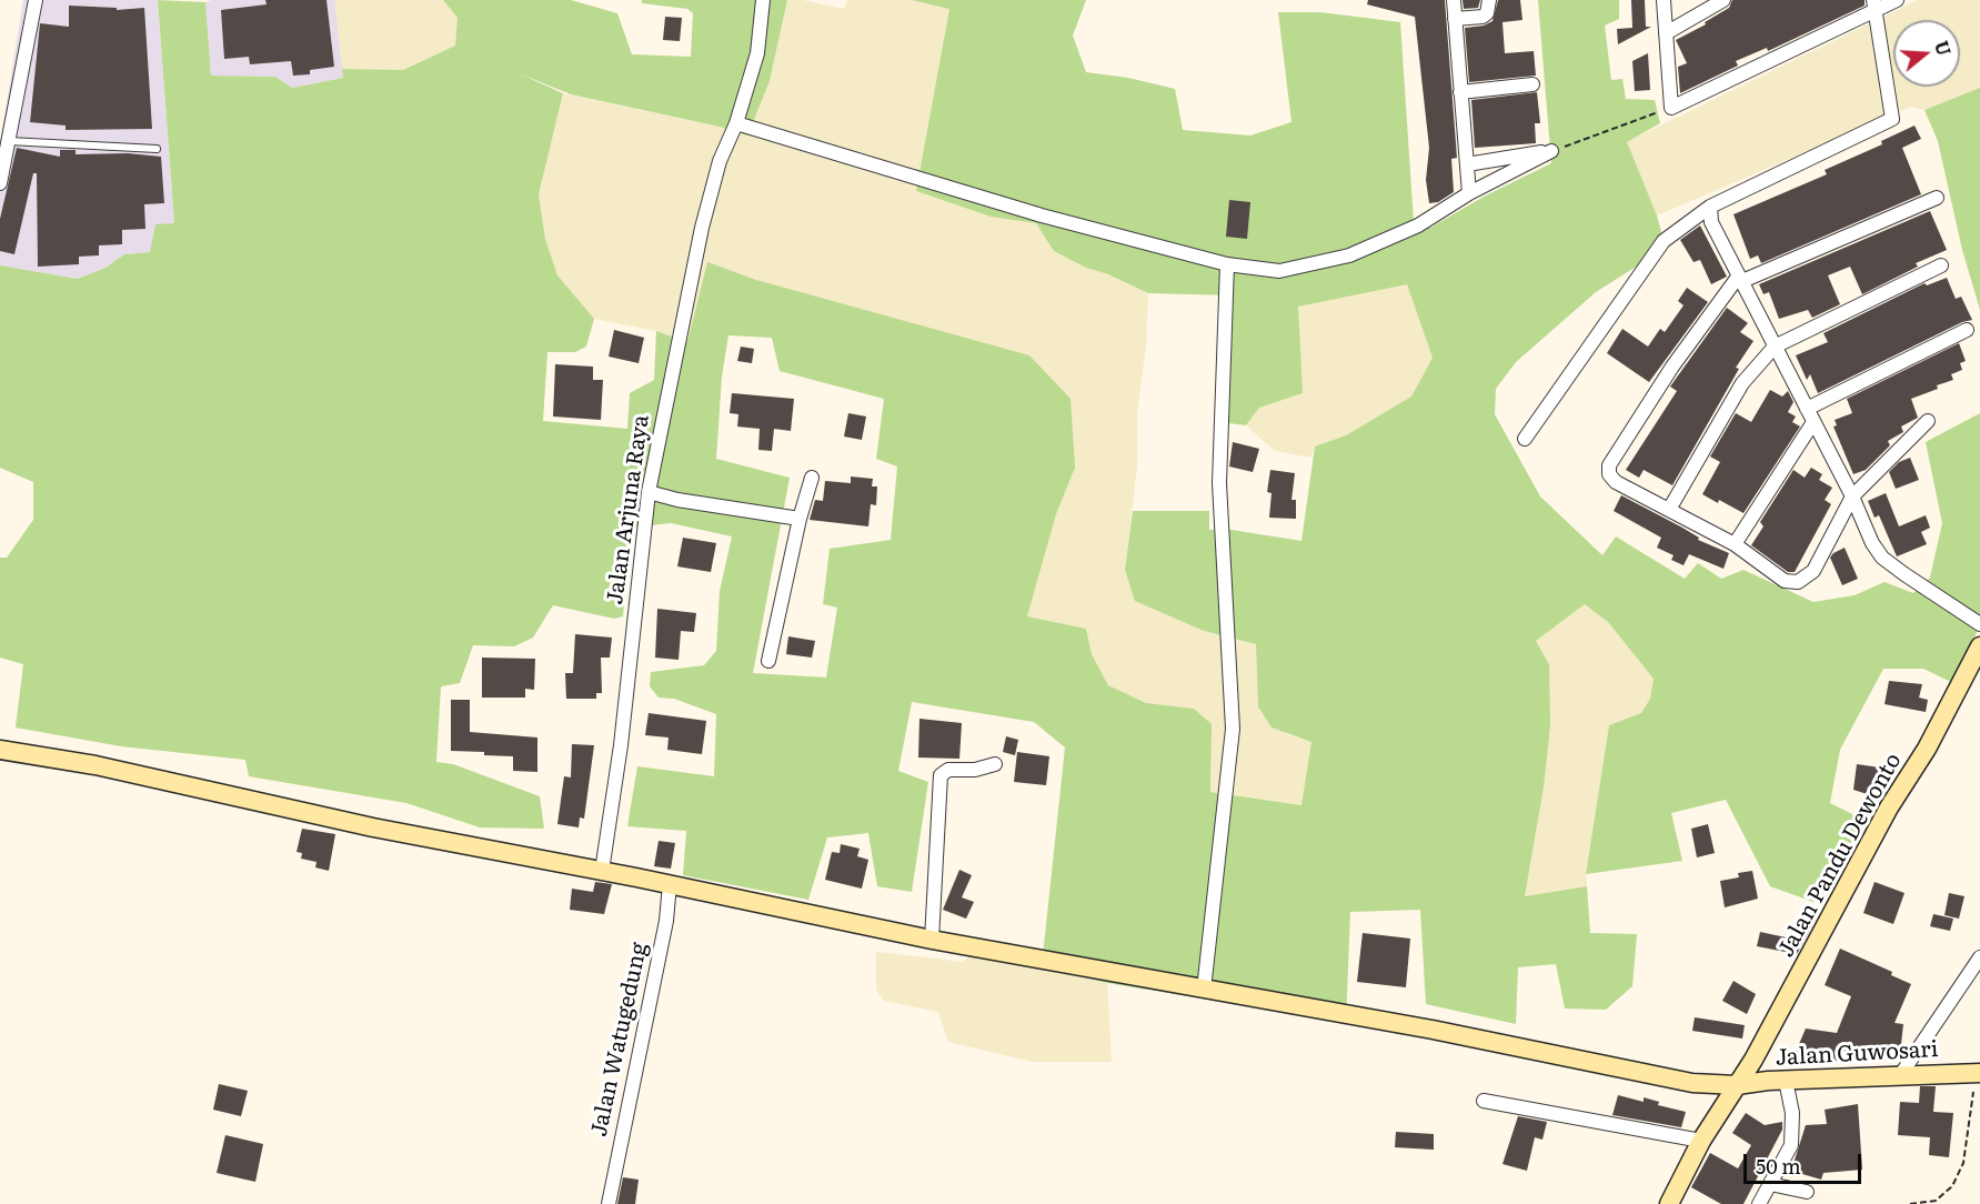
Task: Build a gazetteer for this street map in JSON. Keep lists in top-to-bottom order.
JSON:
{
  "streets": {
    "street": [
      "Jalan Arjuna Raya",
      "Jalan Pandu Dewonto",
      "Jalan Watugedung",
      "Jalan Guwosari"
    ]
  },
  "crossings": [
    ["Jalan Arjuna Raya", "Jalan Guwosari"],
    ["Jalan Pandu Dewonto", "Jalan Guwosari"],
    ["Jalan Watugedung", "Jalan Guwosari"]
  ],
  "scale_bar": "50 m",
  "north": "right"
}
